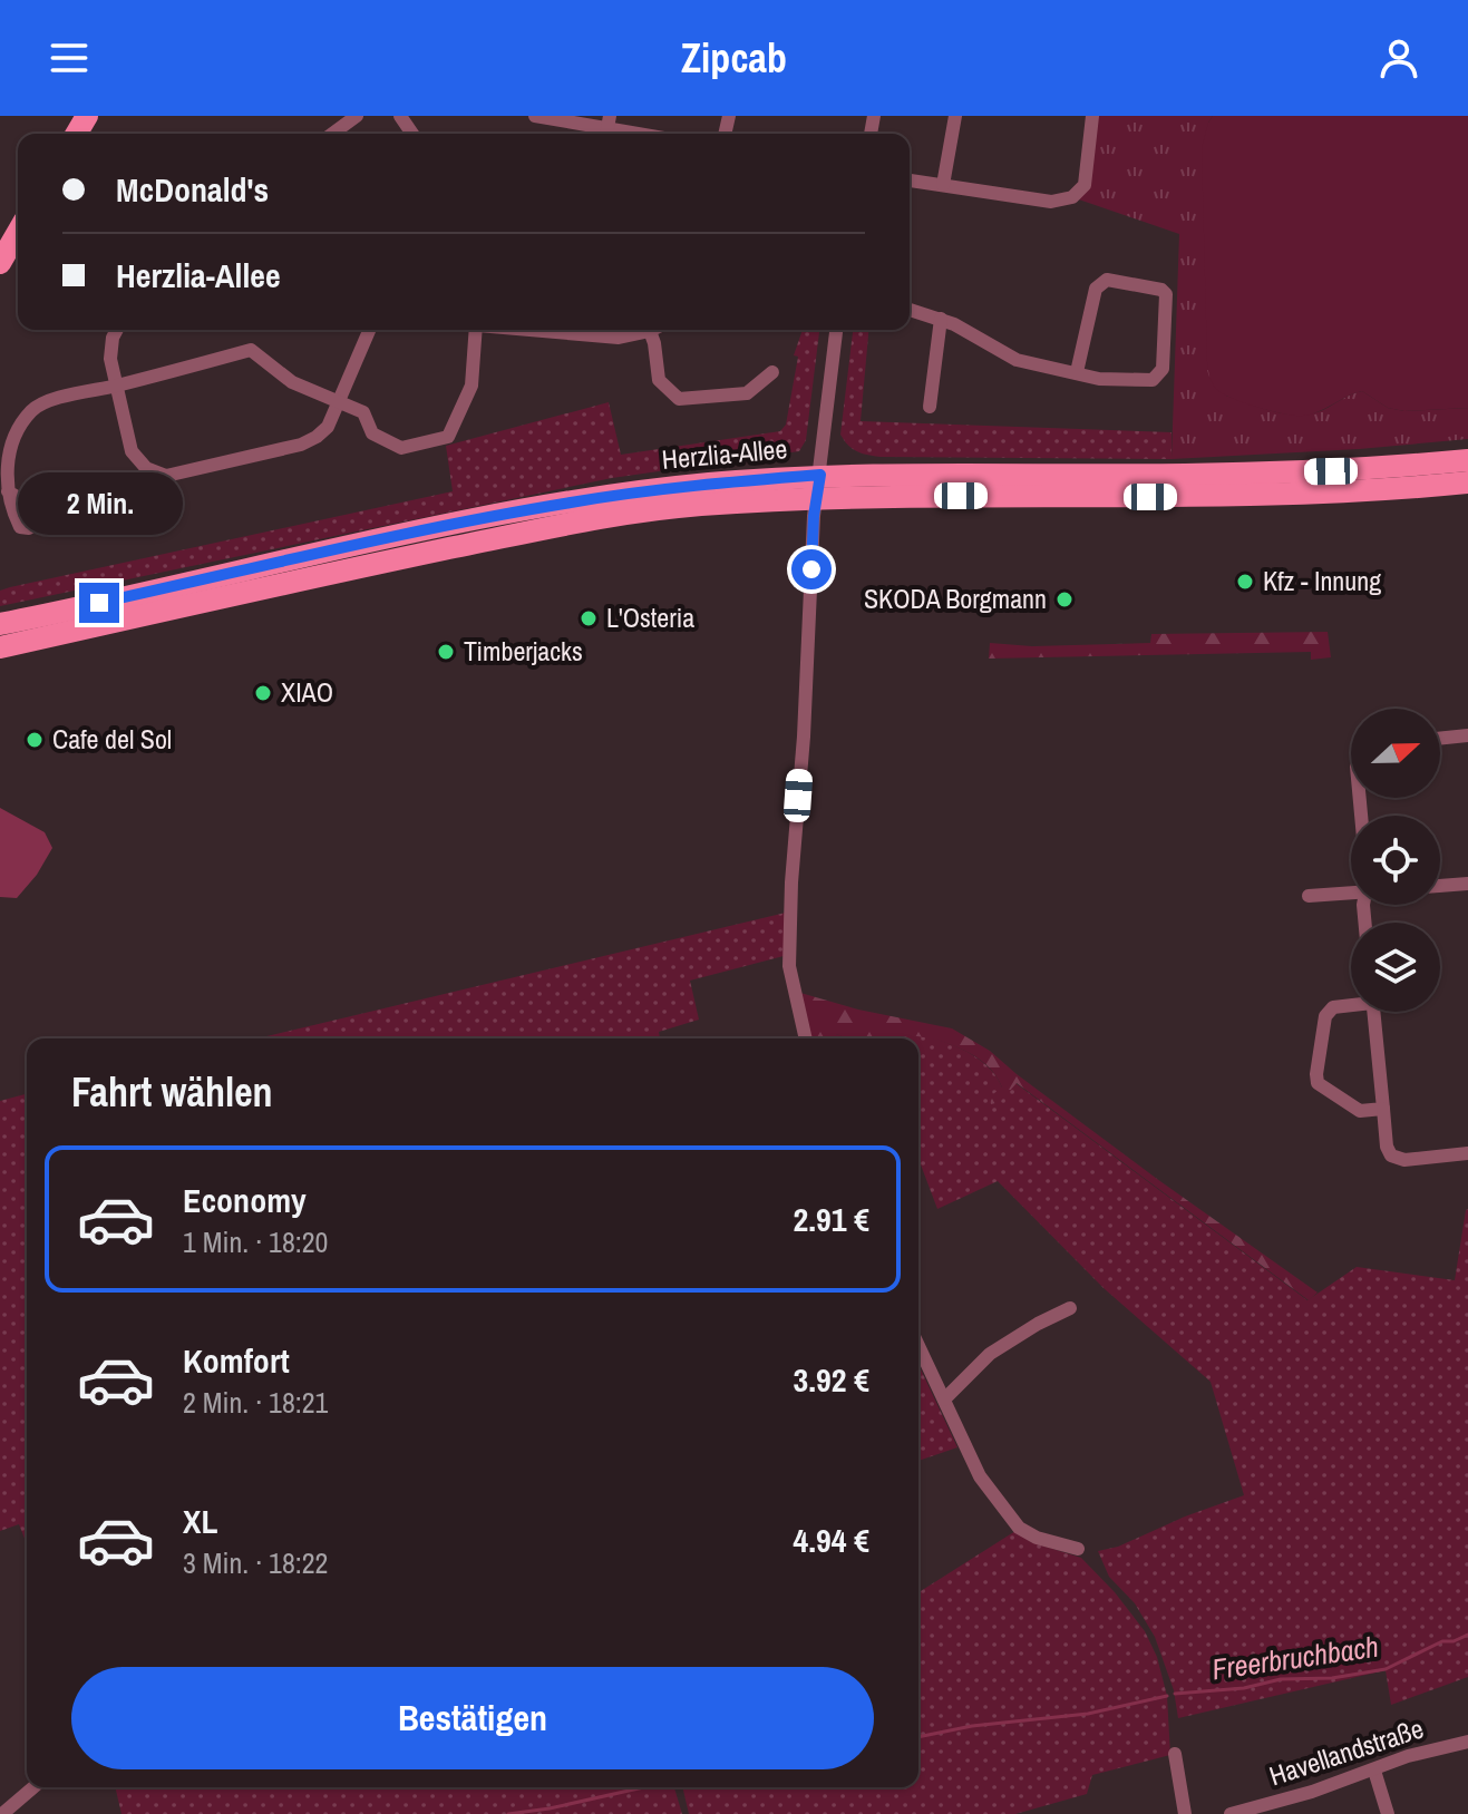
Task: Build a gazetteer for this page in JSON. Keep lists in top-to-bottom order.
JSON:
{
  "streets": {
    "main road": ["Herzlia-Allee"],
    "street": ["Havellandstraße"]
  },
  "water": ["Freerbruchbach"],
  "places": [
    "Kfz - Innung",
    "SKODA Borgmann",
    "L'Osteria",
    "Timberjacks",
    "XIAO",
    "Cafe del Sol"
  ],
  "north": "right",
  "page": {
    "header": "Zipcab",
    "banner": ["McDonald's", "Herzlia-Allee"],
    "bubble": "2 Min.",
    "heading": "Fahrt wählen",
    "list": [
      {
        "name": "Economy",
        "note": "1 Min. · 18:20",
        "value": "2.91 €"
      },
      {
        "name": "Komfort",
        "note": "2 Min. · 18:21",
        "value": "3.92 €"
      },
      {
        "name": "XL",
        "note": "3 Min. · 18:22",
        "value": "4.94 €"
      }
    ],
    "buttons": "Bestätigen"
  }
}
